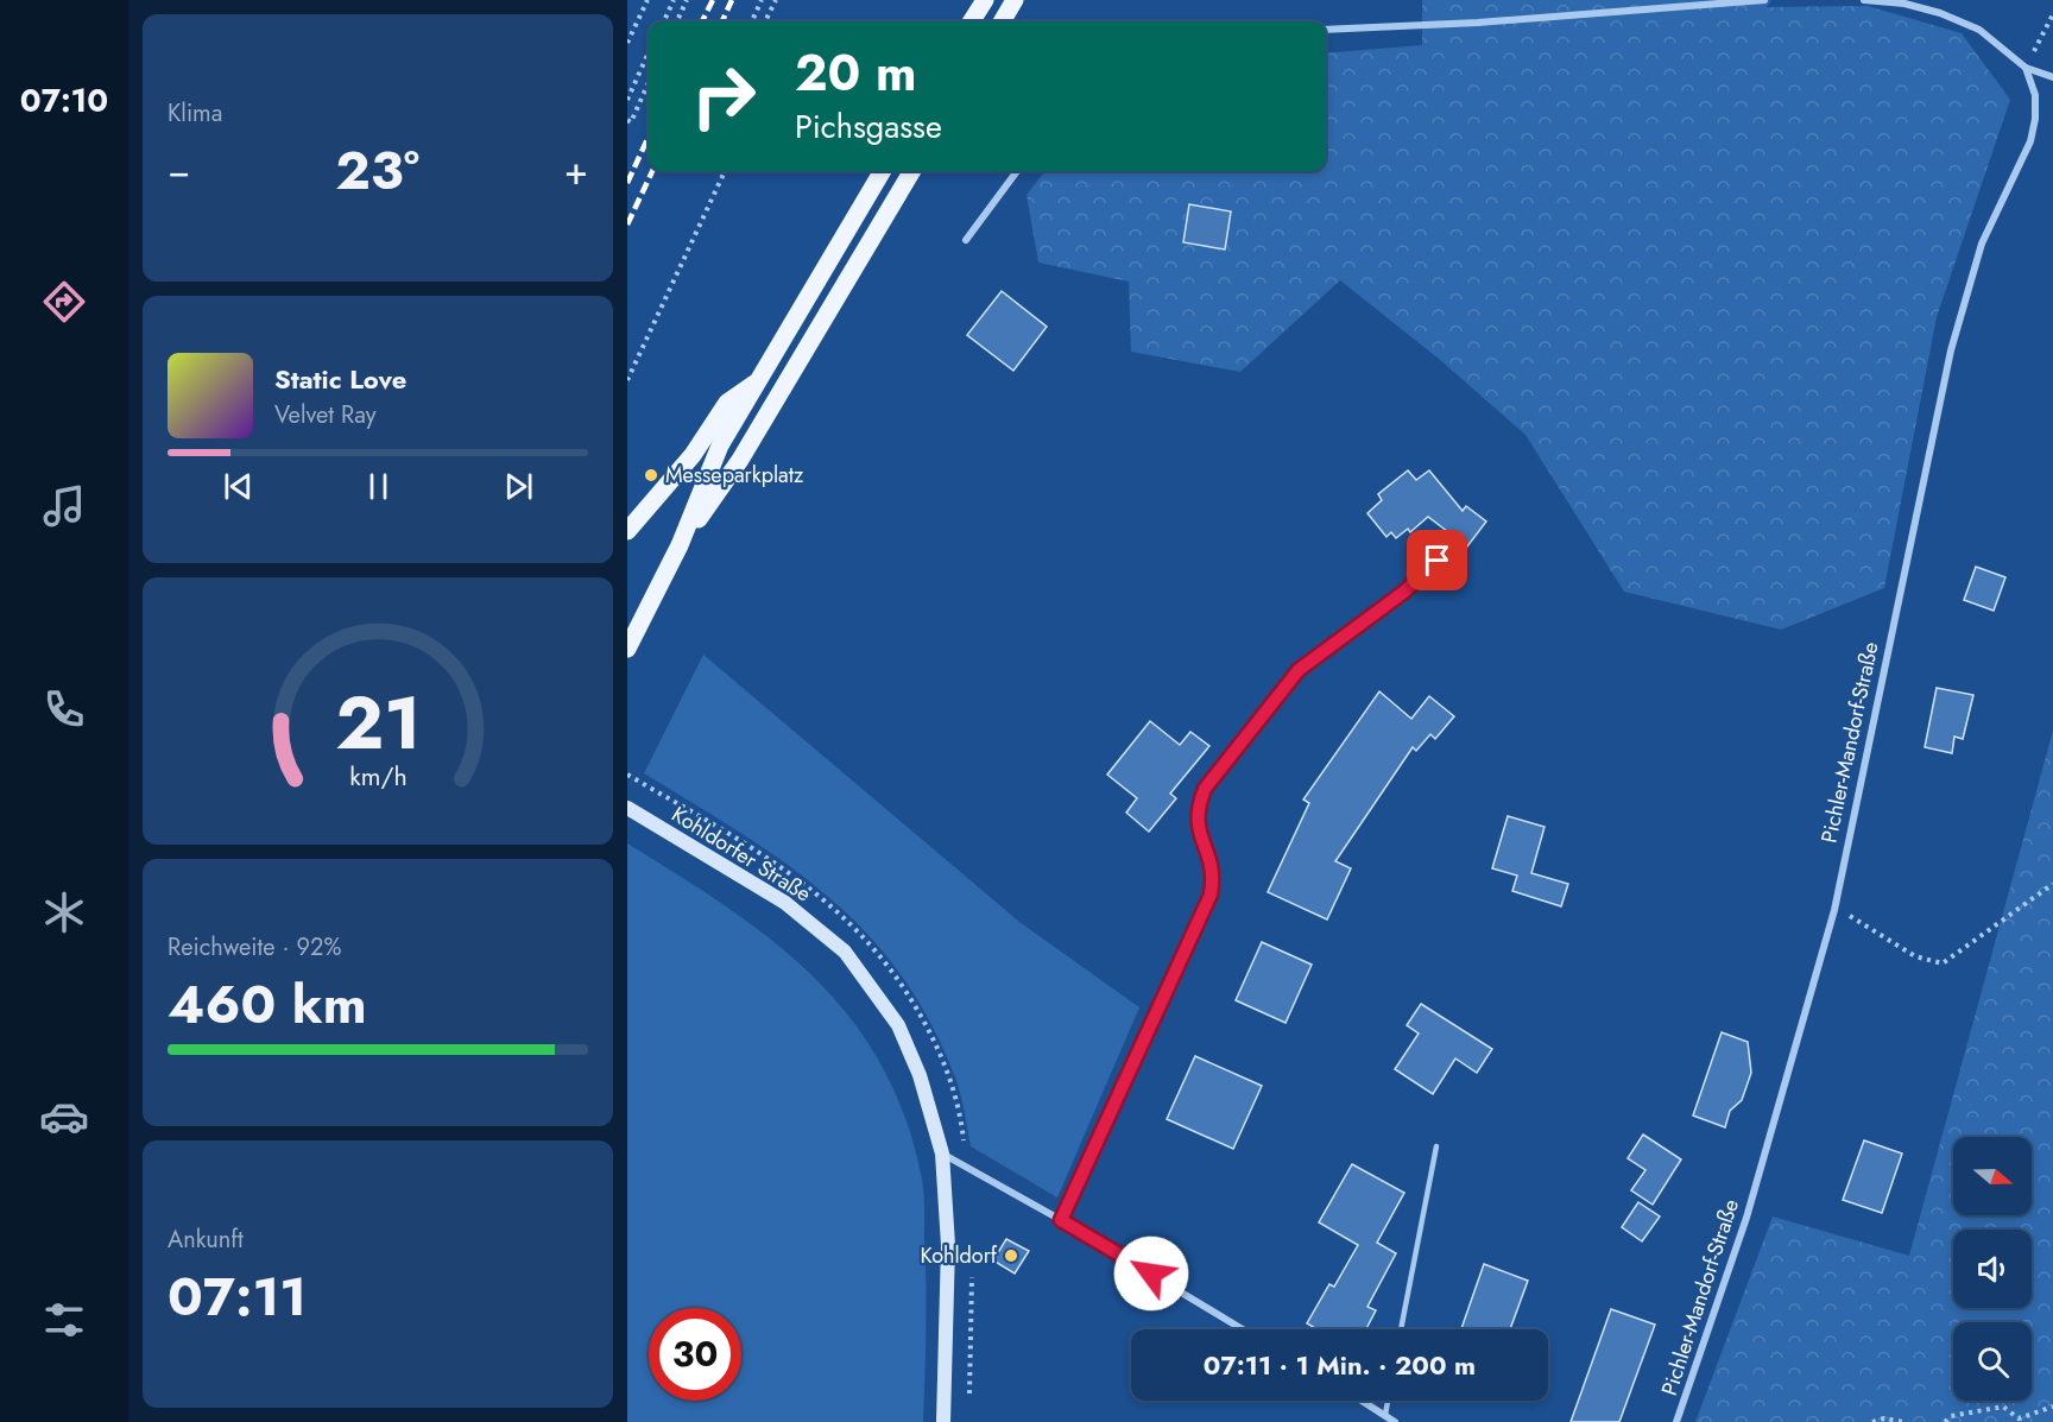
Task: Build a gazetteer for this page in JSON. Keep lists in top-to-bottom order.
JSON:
{
  "streets": {
    "street": ["Pichler-Mandorf-Straße", "Kohldorfer Straße"]
  },
  "places": ["Messeparkplatz", "Kohldorf"],
  "north": "right",
  "page": {
    "tabs": "07:10",
    "tile": [
      "Klima",
      ["Reichweite · 92%", "460 km"],
      ["Ankunft", "07:11"]
    ],
    "turn": ["20 m", "Pichsgasse"],
    "heat": ["−", "23°", "+"],
    "song": ["Static Love", "Velvet Ray"],
    "limit": "30",
    "trip": "07:11 · 1 Min. · 200 m",
    "gauge": ["21", "km/h"]
  }
}
